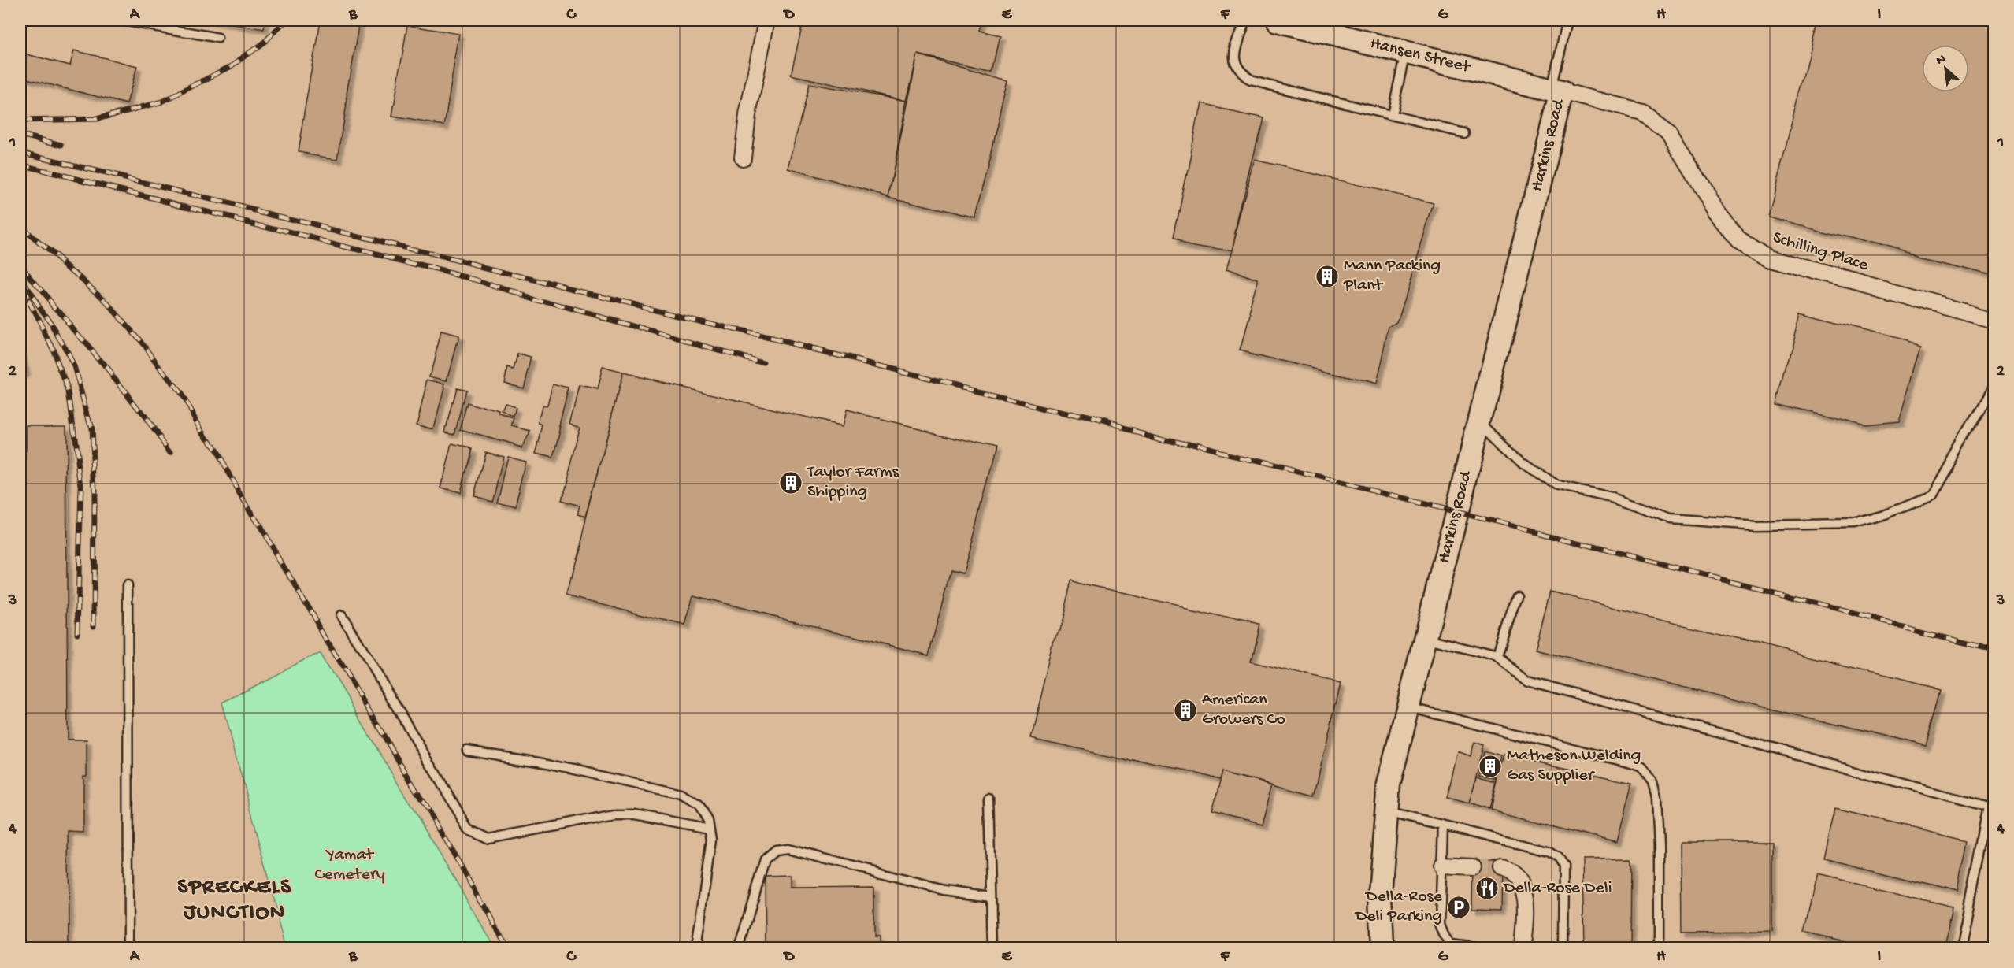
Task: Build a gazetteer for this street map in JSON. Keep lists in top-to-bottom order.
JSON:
{
  "streets": {
    "street": ["Hansen Street", "Harkins Road", "Schilling Place"]
  },
  "crossings": [
    ["Hansen Street", "Harkins Road"],
    ["Hansen Street", "Schilling Place"],
    ["Harkins Road", "Schilling Place"]
  ],
  "districts": ["SPRECKELS JUNCTION"],
  "parks": ["Yamat Cemetery"],
  "places": {
    "building": [
      "Mann Packing Plant",
      "Taylor Farms Shipping",
      "American Growers Co",
      "Matheson Welding Gas Supplier"
    ],
    "restaurant": ["Della-Rose Deli"],
    "parking": ["Della-Rose Deli Parking"]
  },
  "north": "top left",
  "grid": {
    "columns": [
      "A",
      "B",
      "C",
      "D",
      "E",
      "F",
      "G",
      "H",
      "I"
    ],
    "rows": [
      "1",
      "2",
      "3",
      "4"
    ]
  }
}
